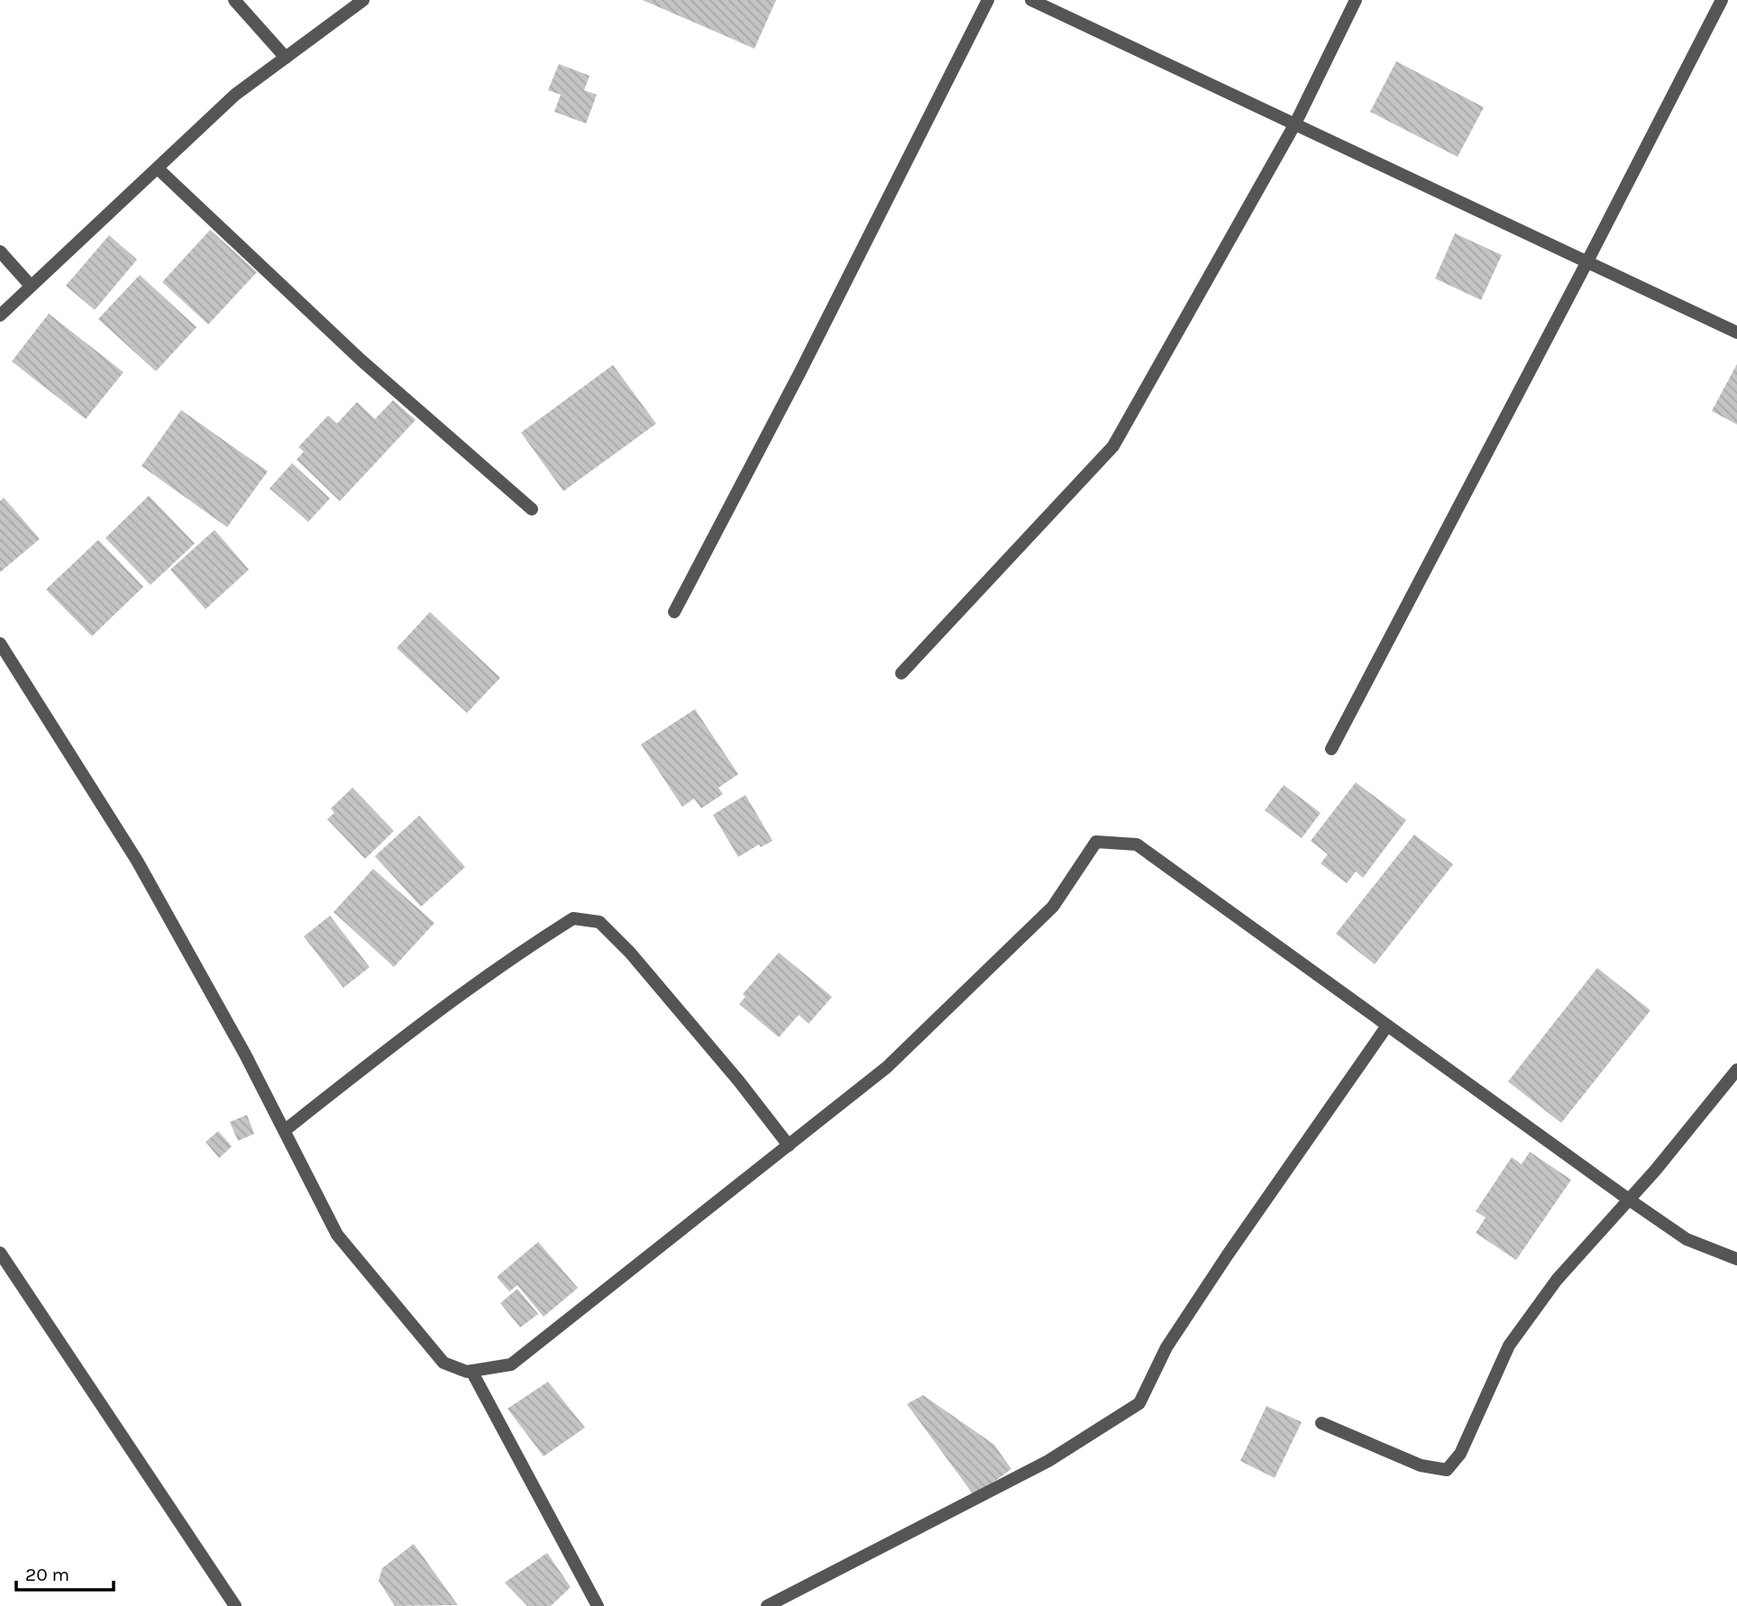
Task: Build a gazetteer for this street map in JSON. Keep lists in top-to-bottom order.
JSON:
{
  "scale_bar": "20 m"
}
